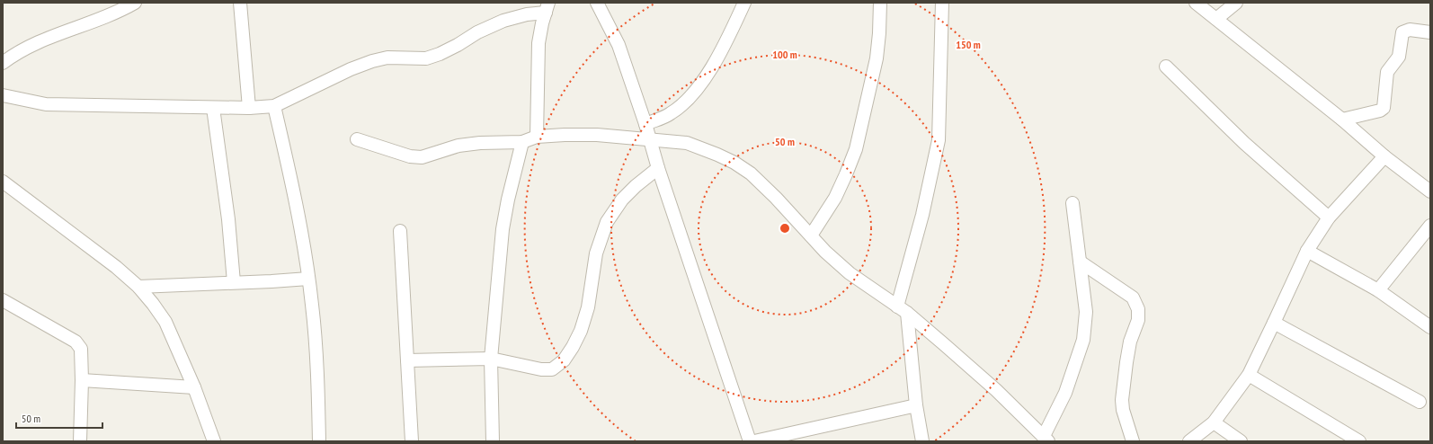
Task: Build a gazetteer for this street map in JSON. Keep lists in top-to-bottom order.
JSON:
{
  "scale_bar": "50 m",
  "rings": ["150 m", "100 m", "50 m"]
}
